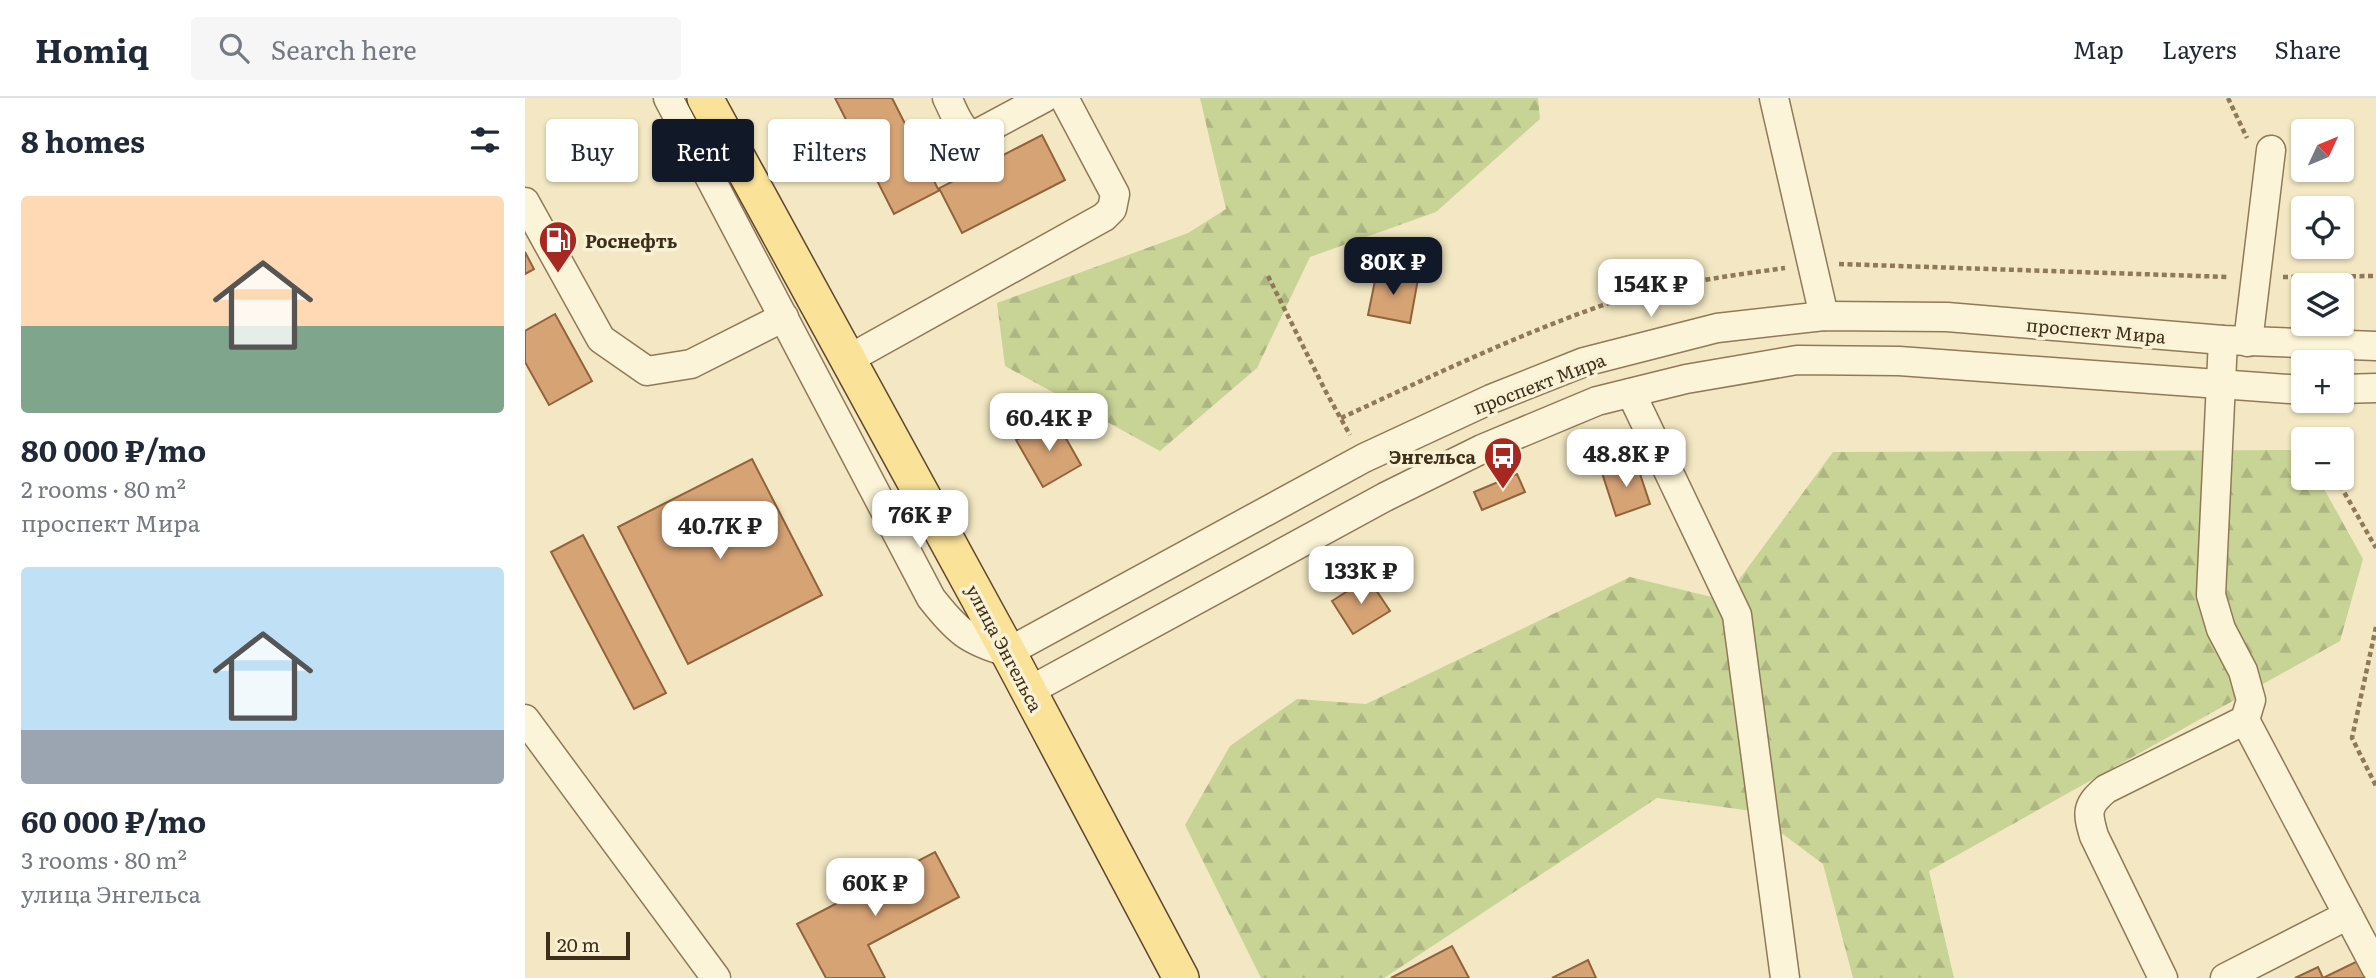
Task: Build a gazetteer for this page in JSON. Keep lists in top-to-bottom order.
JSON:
{
  "streets": {
    "main road": ["улица Энгельса"],
    "street": ["проспект Мира"]
  },
  "crossings": [
    ["проспект Мира", "улица Энгельса"]
  ],
  "places": {
    "fuel station": ["Роснефть"],
    "bus stop": ["Энгельса"]
  },
  "scale_bar": "20 m",
  "north": "top right",
  "page": {
    "header": "Homiq",
    "search": "Search here",
    "nav": ["Map", "Layers", "Share"],
    "heading": "8 homes",
    "map_buttons": ["+", "−"],
    "chip": [
      "Buy",
      "Rent",
      "Filters",
      "New"
    ],
    "list": [
      {
        "name": "80 000 ₽/mo",
        "note": "2 rooms · 80 m² · проспект Мира"
      },
      {
        "name": "60 000 ₽/mo",
        "note": "3 rooms · 80 m² · улица Энгельса"
      }
    ],
    "price": [
      "80K ₽",
      "154K ₽",
      "60.4K ₽",
      "48.8K ₽",
      "76K ₽",
      "40.7K ₽",
      "133K ₽",
      "60K ₽"
    ],
    "scale": "20 m"
  }
}
